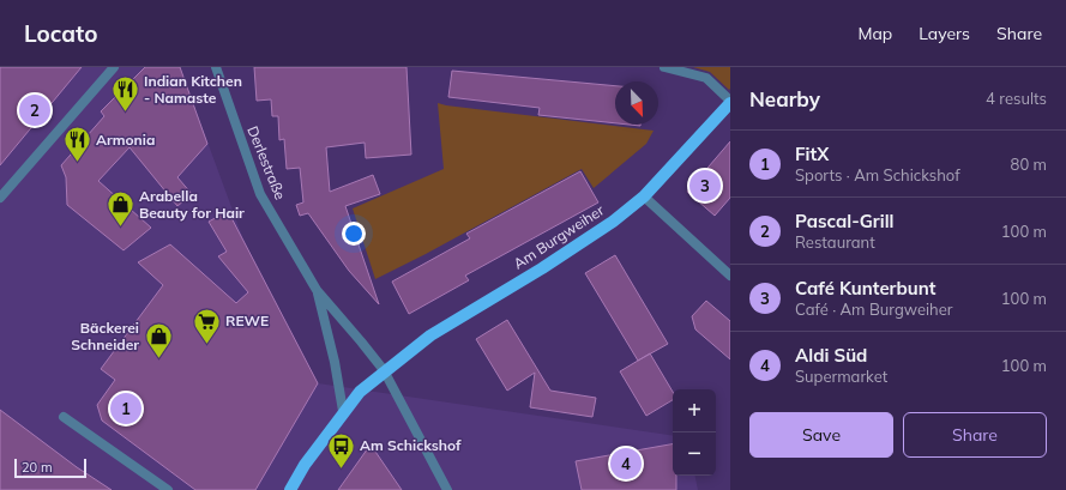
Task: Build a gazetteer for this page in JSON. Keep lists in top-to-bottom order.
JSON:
{
  "streets": {
    "main road": ["Am Burgweiher"],
    "street": ["Derlestraße"]
  },
  "crossings": [
    ["Derlestraße", "Am Burgweiher"]
  ],
  "places": {
    "restaurant": ["Indian Kitchen - Namaste", "Armonia"],
    "shop": ["Arabella Beauty for Hair", "Bäckerei Schneider"],
    "supermarket": ["REWE"],
    "bus stop": ["Am Schickshof"]
  },
  "scale_bar": "20 m",
  "north": "bottom right",
  "page": {
    "header": "Locato",
    "nav": ["Map", "Layers", "Share"],
    "heading": ["Nearby", "4 results"],
    "pins": [
      "2",
      "3",
      "1",
      "4"
    ],
    "list": [
      {
        "mark": "1",
        "name": "FitX",
        "note": "Sports · Am Schickshof",
        "value": "80 m"
      },
      {
        "mark": "2",
        "name": "Pascal-Grill",
        "note": "Restaurant",
        "value": "100 m"
      },
      {
        "mark": "3",
        "name": "Café Kunterbunt",
        "note": "Café · Am Burgweiher",
        "value": "100 m"
      },
      {
        "mark": "4",
        "name": "Aldi Süd",
        "note": "Supermarket",
        "value": "100 m"
      }
    ],
    "map_buttons": ["+", "−"],
    "buttons": ["Save", "Share"],
    "scale": "20 m"
  }
}
